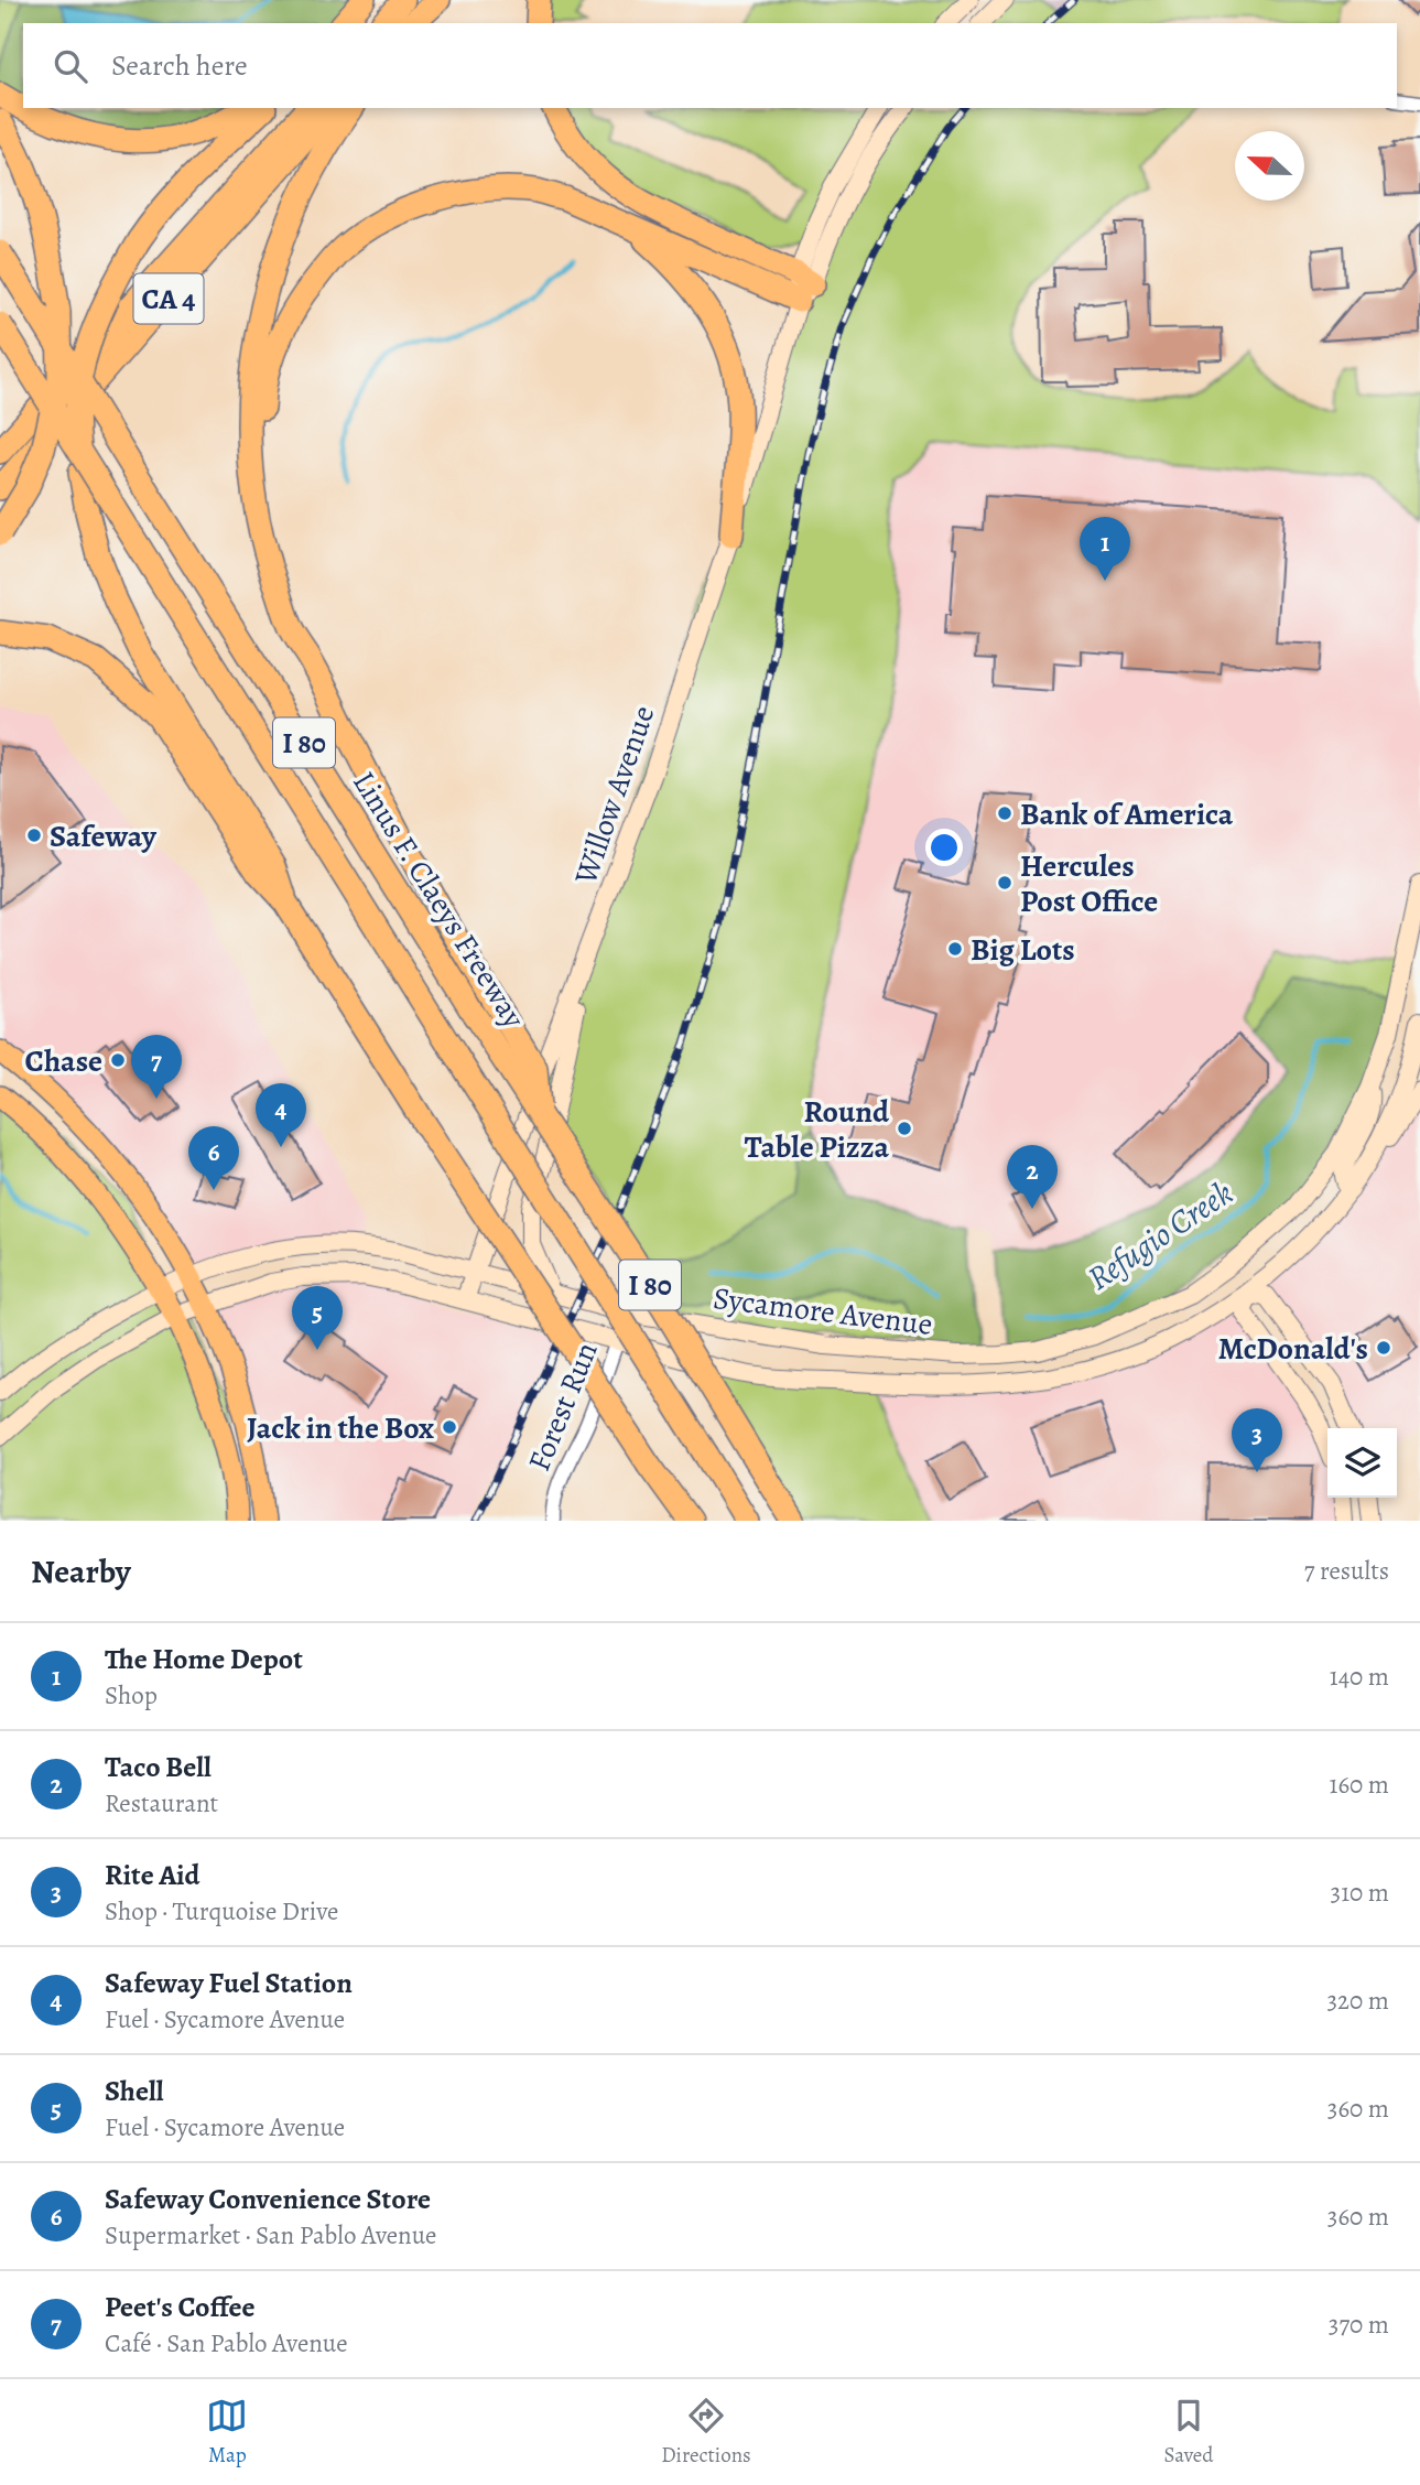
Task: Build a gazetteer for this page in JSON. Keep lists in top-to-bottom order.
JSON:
{
  "streets": {
    "highway": ["CA 4", "I 80", "Linus F. Claeys Freeway"],
    "street": ["Willow Avenue", "Sycamore Avenue", "Forest Run"]
  },
  "crossings": [
    ["Willow Avenue", "Sycamore Avenue"],
    ["Sycamore Avenue", "Forest Run"]
  ],
  "water": ["Refugio Creek"],
  "places": [
    "Bank of America",
    "Safeway",
    "Hercules Post Office",
    "Big Lots",
    "Chase",
    "Round Table Pizza",
    "McDonald's",
    "Jack in the Box"
  ],
  "north": "left",
  "page": {
    "search": "Search here",
    "pins": [
      "1",
      "7",
      "4",
      "6",
      "2",
      "5",
      "3"
    ],
    "heading": ["Nearby", "7 results"],
    "list": [
      {
        "mark": "1",
        "name": "The Home Depot",
        "note": "Shop",
        "value": "140 m"
      },
      {
        "mark": "2",
        "name": "Taco Bell",
        "note": "Restaurant",
        "value": "160 m"
      },
      {
        "mark": "3",
        "name": "Rite Aid",
        "note": "Shop · Turquoise Drive",
        "value": "310 m"
      },
      {
        "mark": "4",
        "name": "Safeway Fuel Station",
        "note": "Fuel · Sycamore Avenue",
        "value": "320 m"
      },
      {
        "mark": "5",
        "name": "Shell",
        "note": "Fuel · Sycamore Avenue",
        "value": "360 m"
      },
      {
        "mark": "6",
        "name": "Safeway Convenience Store",
        "note": "Supermarket · San Pablo Avenue",
        "value": "360 m"
      },
      {
        "mark": "7",
        "name": "Peet's Coffee",
        "note": "Café · San Pablo Avenue",
        "value": "370 m"
      }
    ],
    "nav": ["Map", "Directions", "Saved"]
  }
}
